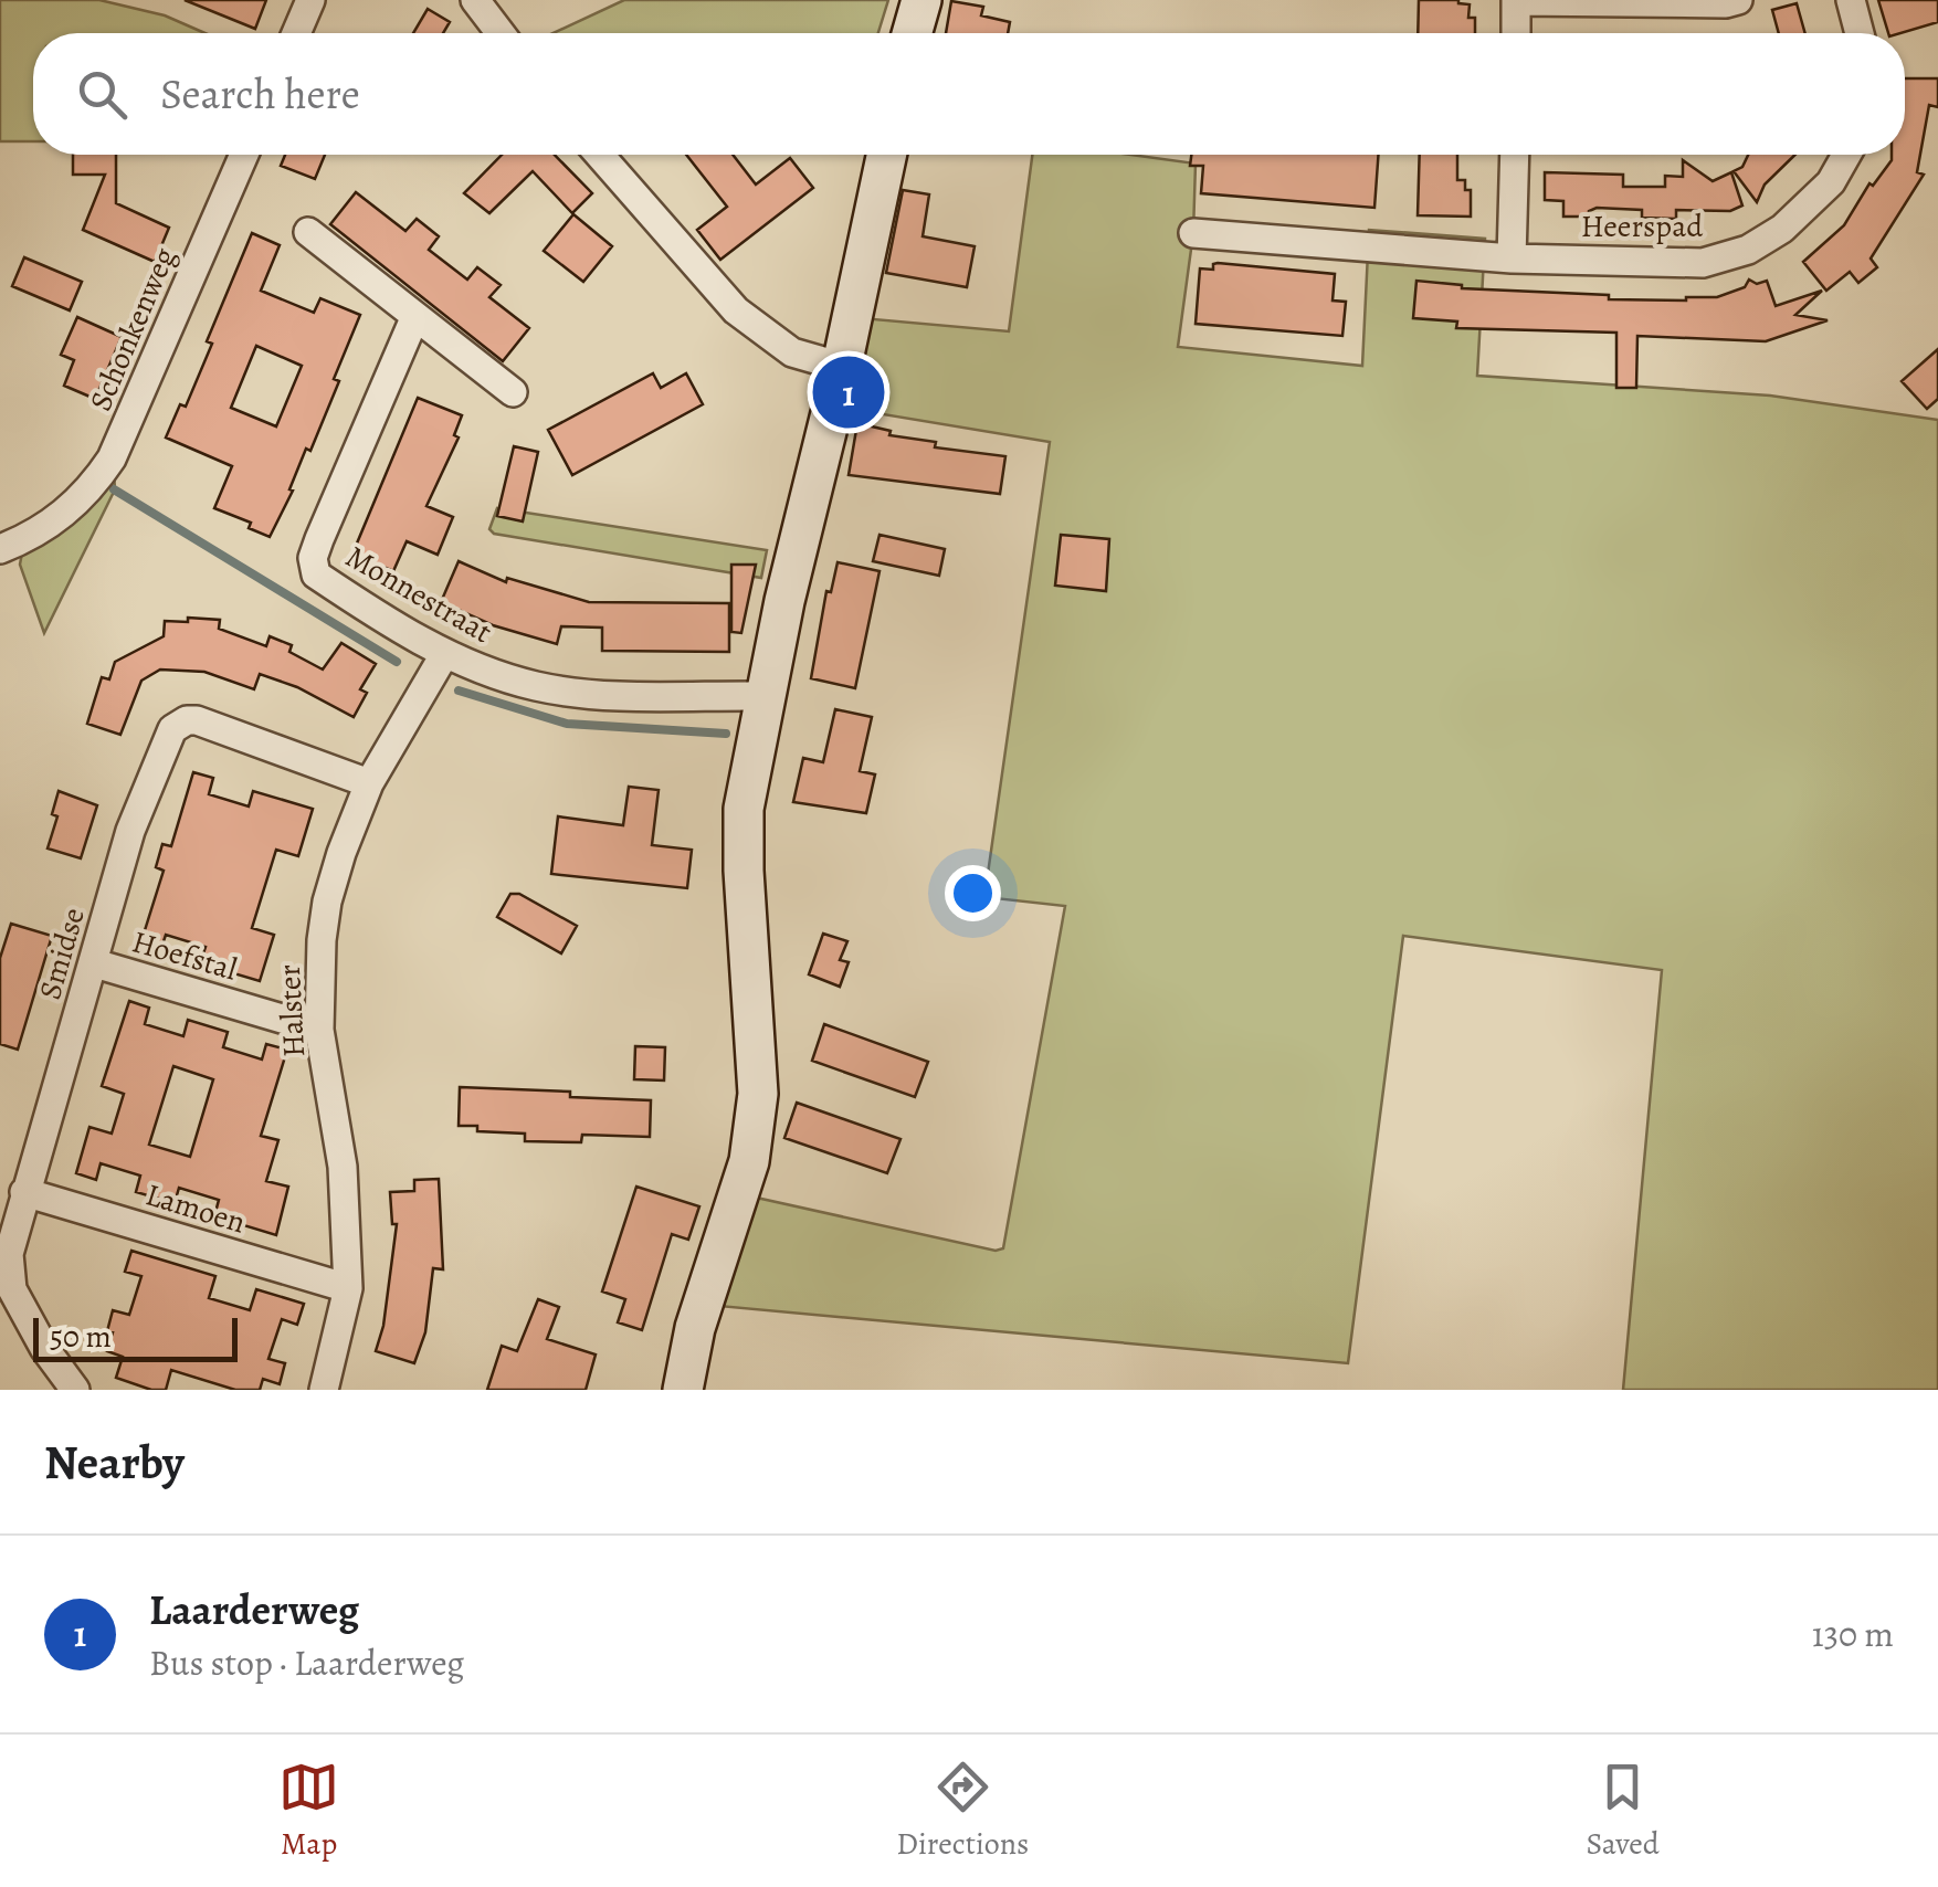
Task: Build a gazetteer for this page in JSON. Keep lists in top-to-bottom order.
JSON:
{
  "streets": {
    "street": [
      "Heerspad",
      "Schonkenweg",
      "Monnestraat",
      "Smidse",
      "Hoefstal",
      "Halster",
      "Lamoen"
    ]
  },
  "crossings": [
    ["Monnestraat", "Halster"],
    ["Smidse", "Hoefstal"],
    ["Smidse", "Halster"],
    ["Smidse", "Lamoen"],
    ["Hoefstal", "Halster"],
    ["Halster", "Lamoen"]
  ],
  "scale_bar": "50 m",
  "page": {
    "search": "Search here",
    "pins": "1",
    "scale": "50 m",
    "heading": "Nearby",
    "list": [
      {
        "mark": "1",
        "name": "Laarderweg",
        "note": "Bus stop · Laarderweg",
        "value": "130 m"
      }
    ],
    "nav": ["Map", "Directions", "Saved"]
  }
}
